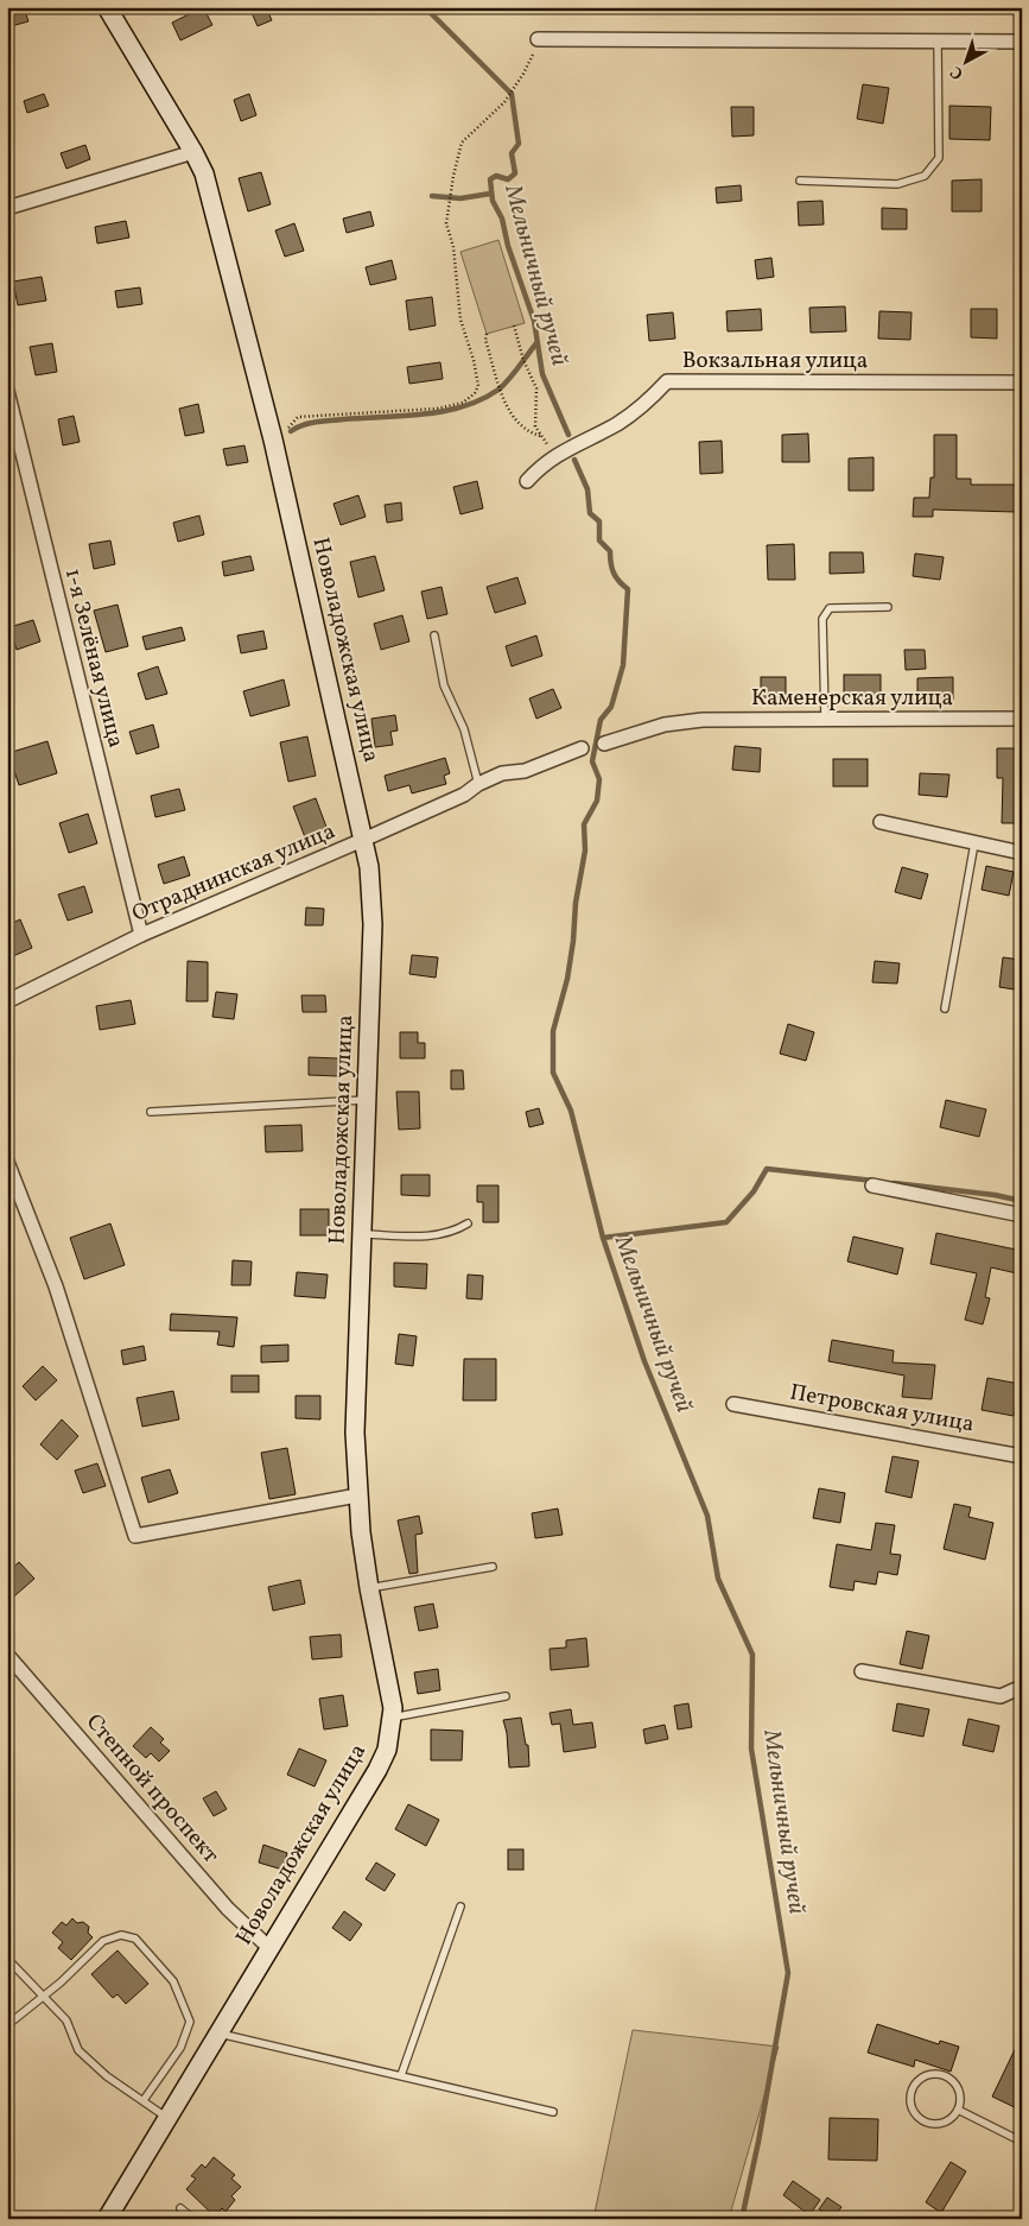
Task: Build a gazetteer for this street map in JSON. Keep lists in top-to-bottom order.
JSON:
{
  "streets": {
    "street": [
      "Вокзальная улица",
      "Новоладожская улица",
      "1-я Зелёная улица",
      "Каменерская улица",
      "Отраднинская улица",
      "Петровская улица",
      "Степной проспект"
    ]
  },
  "crossings": [
    ["Новоладожская улица", "Отраднинская улица"],
    ["Новоладожская улица", "Степной проспект"],
    ["1-я Зелёная улица", "Отраднинская улица"]
  ],
  "water": ["Мельничный ручей"],
  "north": "bottom left"
}
